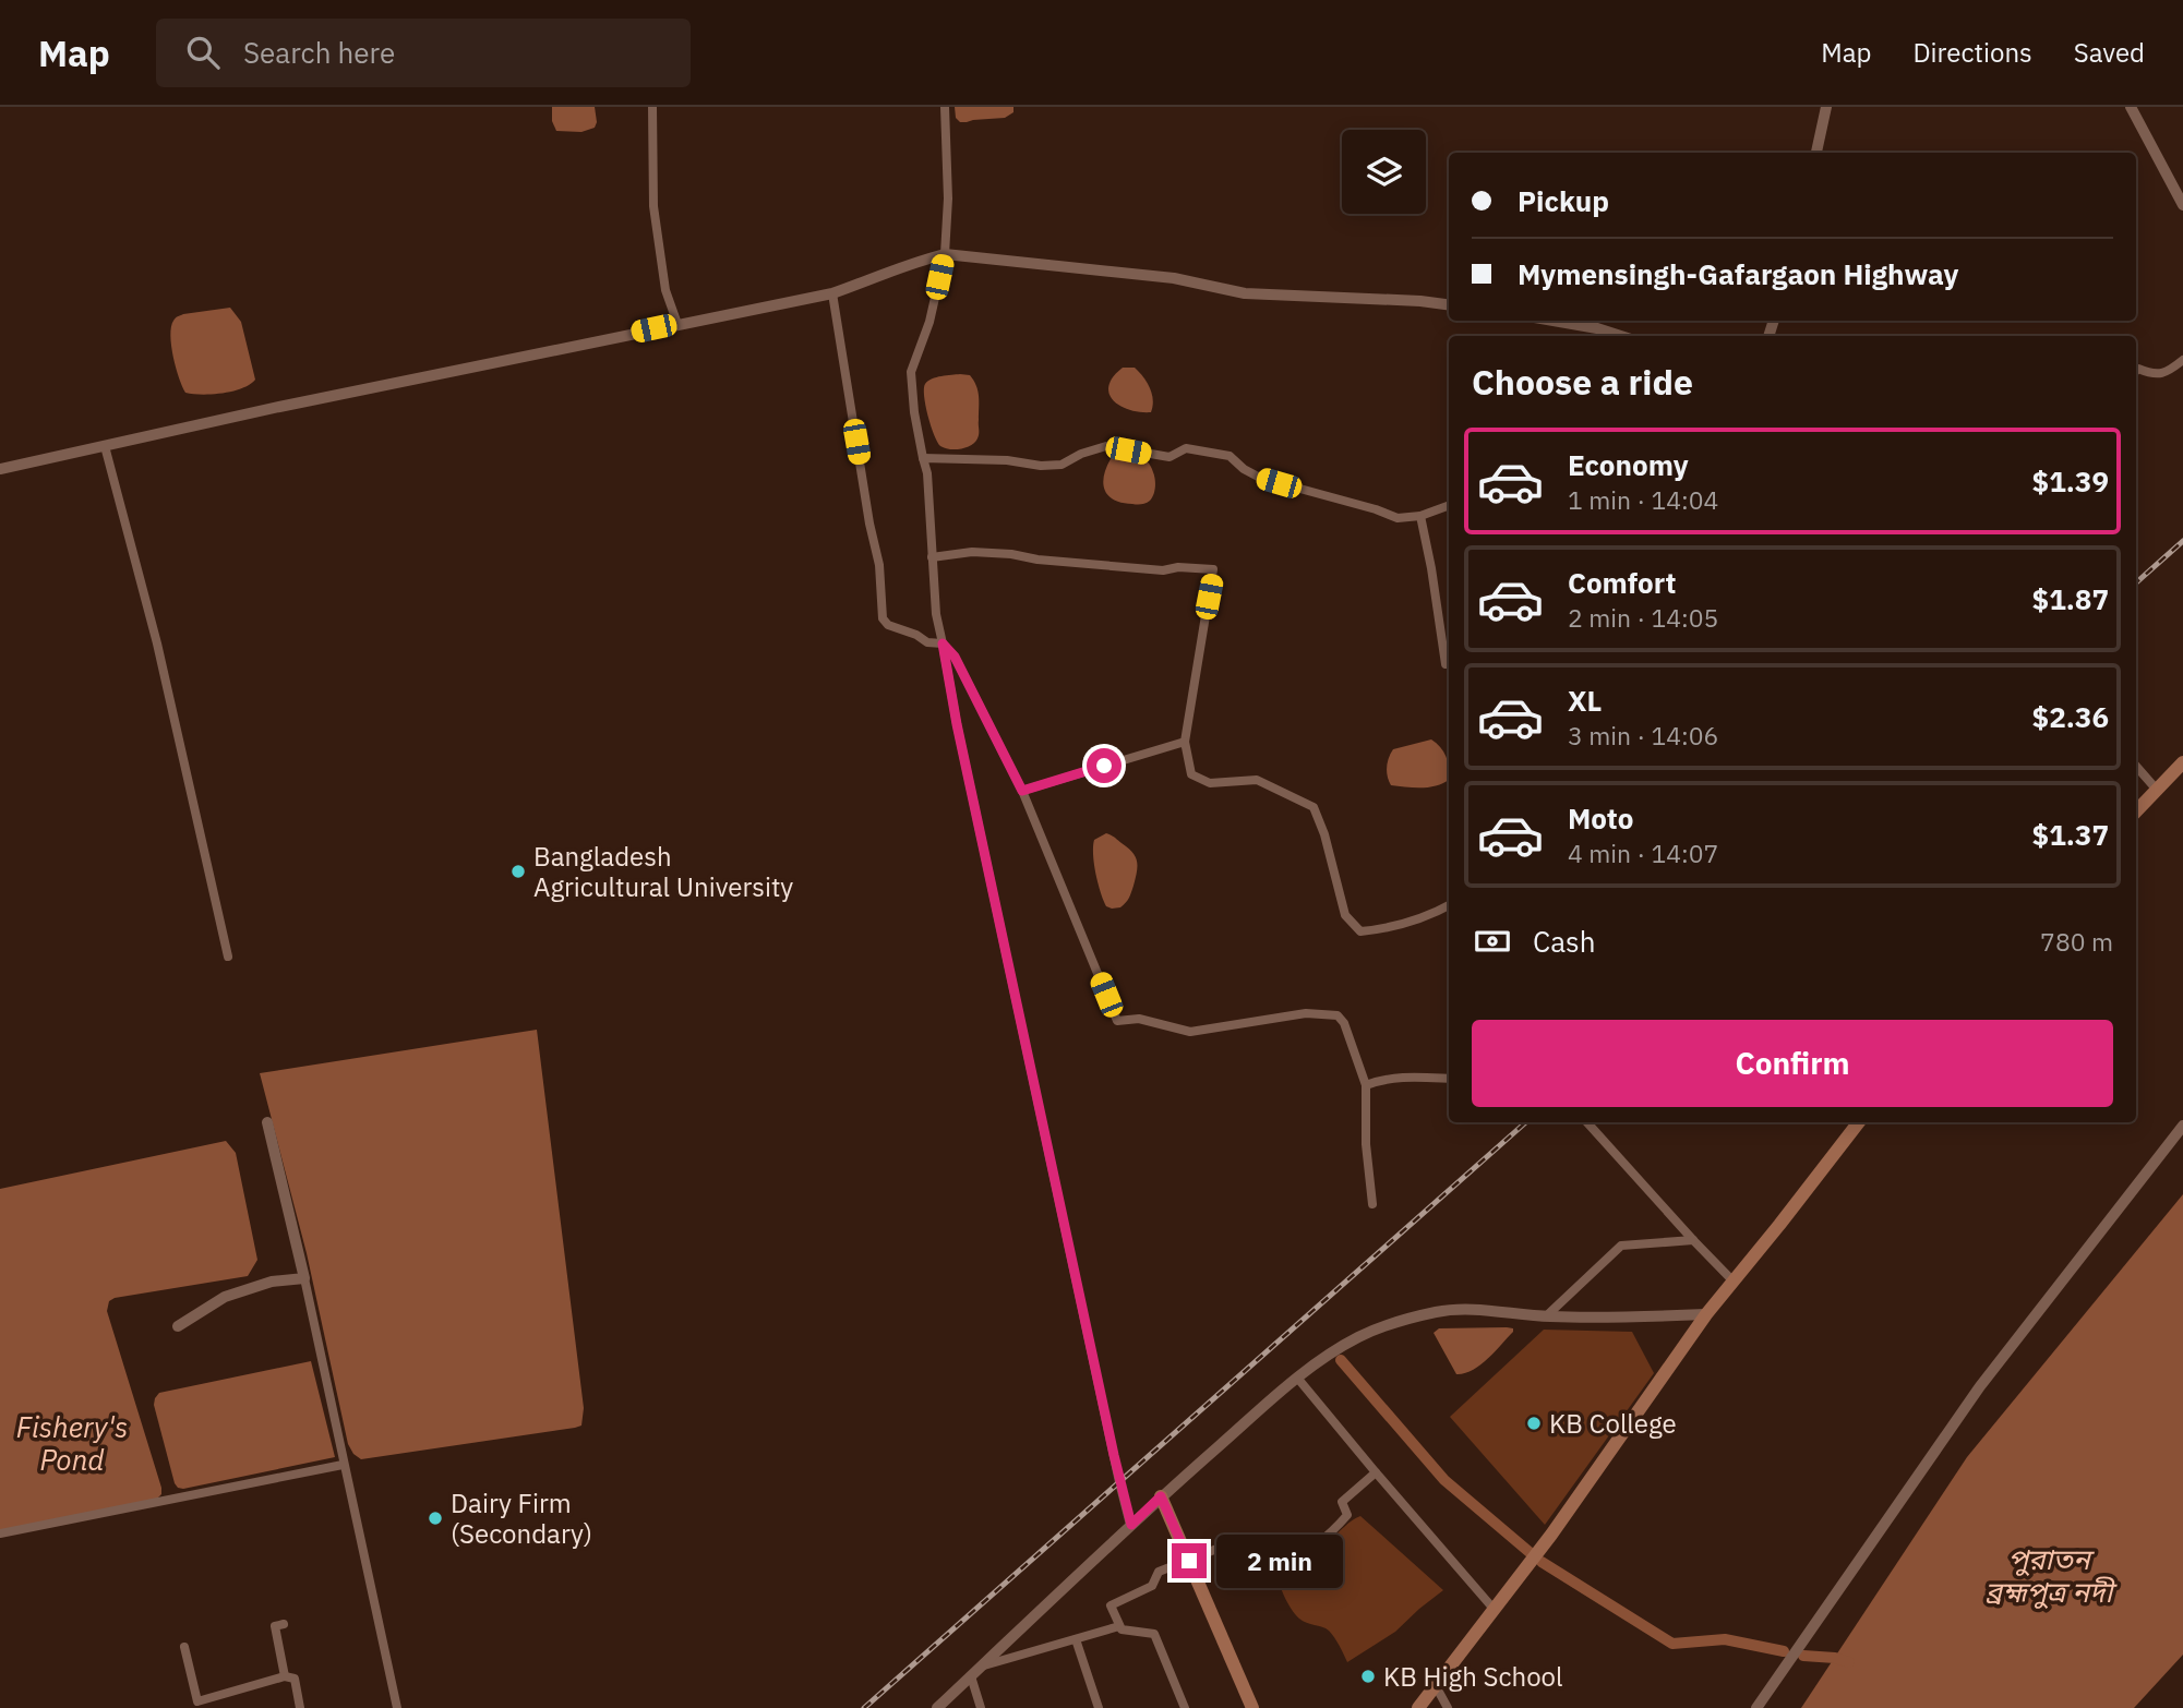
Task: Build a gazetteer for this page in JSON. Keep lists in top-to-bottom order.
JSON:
{
  "water": ["Fishery's Pond", "পুরাতন ব্রহ্মপুত্র নদী"],
  "places": [
    "Bangladesh Agricultural University",
    "KB College",
    "Dairy Firm (Secondary)",
    "KB High School"
  ],
  "page": {
    "header": "Map",
    "search": "Search here",
    "nav": ["Map", "Directions", "Saved"],
    "banner": ["Pickup", "Mymensingh-Gafargaon Highway"],
    "heading": "Choose a ride",
    "list": [
      {
        "name": "Economy",
        "note": "1 min · 14:04",
        "value": "$1.39"
      },
      {
        "name": "Comfort",
        "note": "2 min · 14:05",
        "value": "$1.87"
      },
      {
        "name": "XL",
        "note": "3 min · 14:06",
        "value": "$2.36"
      },
      {
        "name": "Moto",
        "note": "4 min · 14:07",
        "value": "$1.37"
      }
    ],
    "pay": ["Cash", "780 m"],
    "buttons": "Confirm",
    "bubble": "2 min"
  }
}
